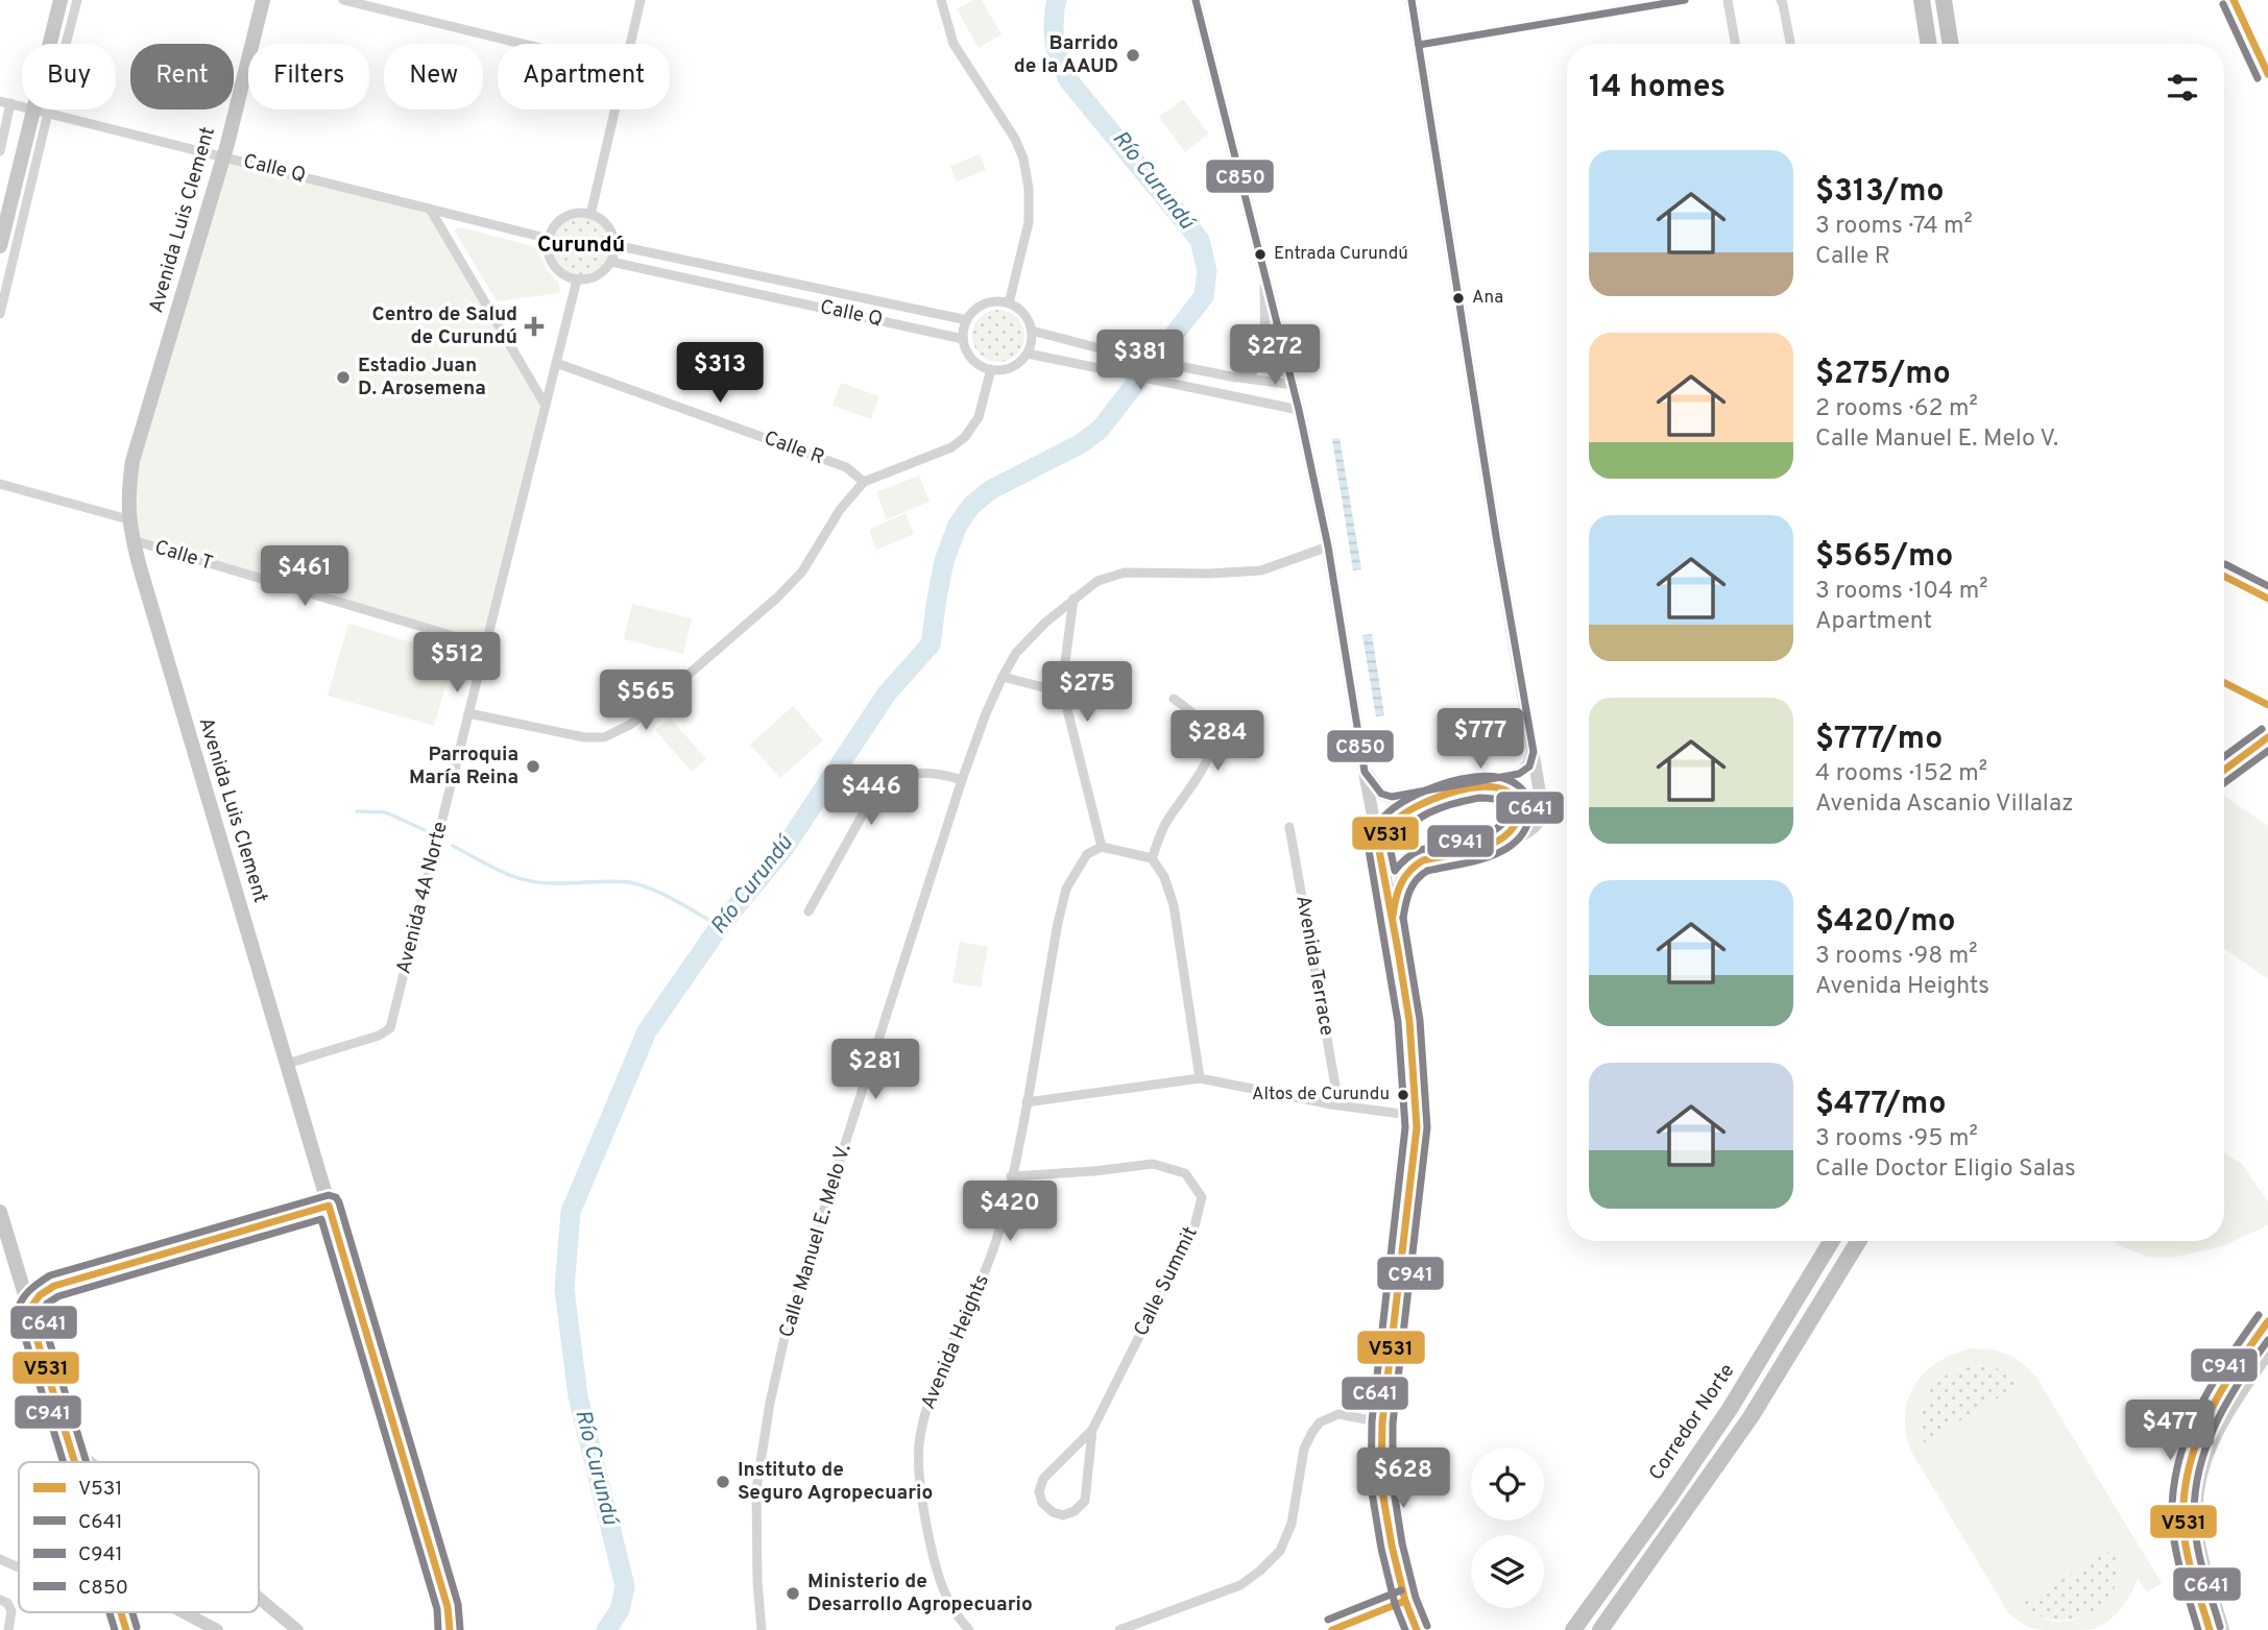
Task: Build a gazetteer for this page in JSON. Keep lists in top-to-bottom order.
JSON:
{
  "streets": {
    "highway": ["Corredor Norte"],
    "main road": ["Avenida Luis Clement"],
    "street": [
      "Calle Q",
      "Calle R",
      "Calle T",
      "Avenida 4A Norte",
      "Avenida Terrace",
      "Calle Manuel E. Melo V.",
      "Calle Summit",
      "Avenida Heights"
    ]
  },
  "crossings": [
    ["Calle Q", "Avenida Luis Clement"],
    ["Calle Q", "Avenida 4A Norte"],
    ["Avenida Luis Clement", "Calle T"],
    ["Avenida Luis Clement", "Avenida 4A Norte"],
    ["Calle R", "Avenida 4A Norte"],
    ["Calle T", "Avenida 4A Norte"],
    ["Calle Summit", "Avenida Heights"]
  ],
  "districts": ["Curundú"],
  "water": ["Río Curundú"],
  "places": {
    "other": [
      "Barrido de la AAUD",
      "Entrada Curundú",
      "Ana",
      "Estadio Juan D. Arosemena",
      "Parroquia María Reina",
      "Altos de Curundu",
      "Instituto de Seguro Agropecuario",
      "Ministerio de Desarrollo Agropecuario"
    ],
    "health": ["Centro de Salud de Curundú"]
  },
  "lines": [
    "transit line V531",
    "transit line C850",
    "transit line C641",
    "transit line C941"
  ],
  "legend": [
    "V531",
    "C641",
    "C941",
    "C850"
  ],
  "page": {
    "chip": [
      "Buy",
      "Rent",
      "Filters",
      "New",
      "Apartment"
    ],
    "heading": "14 homes",
    "list": [
      {
        "name": "$313/mo",
        "note": "3 rooms · 74 m² · Calle R"
      },
      {
        "name": "$275/mo",
        "note": "2 rooms · 62 m² · Calle Manuel E. Melo V."
      },
      {
        "name": "$565/mo",
        "note": "3 rooms · 104 m² · Apartment"
      },
      {
        "name": "$777/mo",
        "note": "4 rooms · 152 m² · Avenida Ascanio Villalaz"
      },
      {
        "name": "$420/mo",
        "note": "3 rooms · 98 m² · Avenida Heights"
      },
      {
        "name": "$477/mo",
        "note": "3 rooms · 95 m² · Calle Doctor Eligio Salas"
      }
    ],
    "price": [
      "$272",
      "$381",
      "$313",
      "$461",
      "$512",
      "$275",
      "$565",
      "$777",
      "$284",
      "$446",
      "$281",
      "$420",
      "$477",
      "$628"
    ]
  }
}
